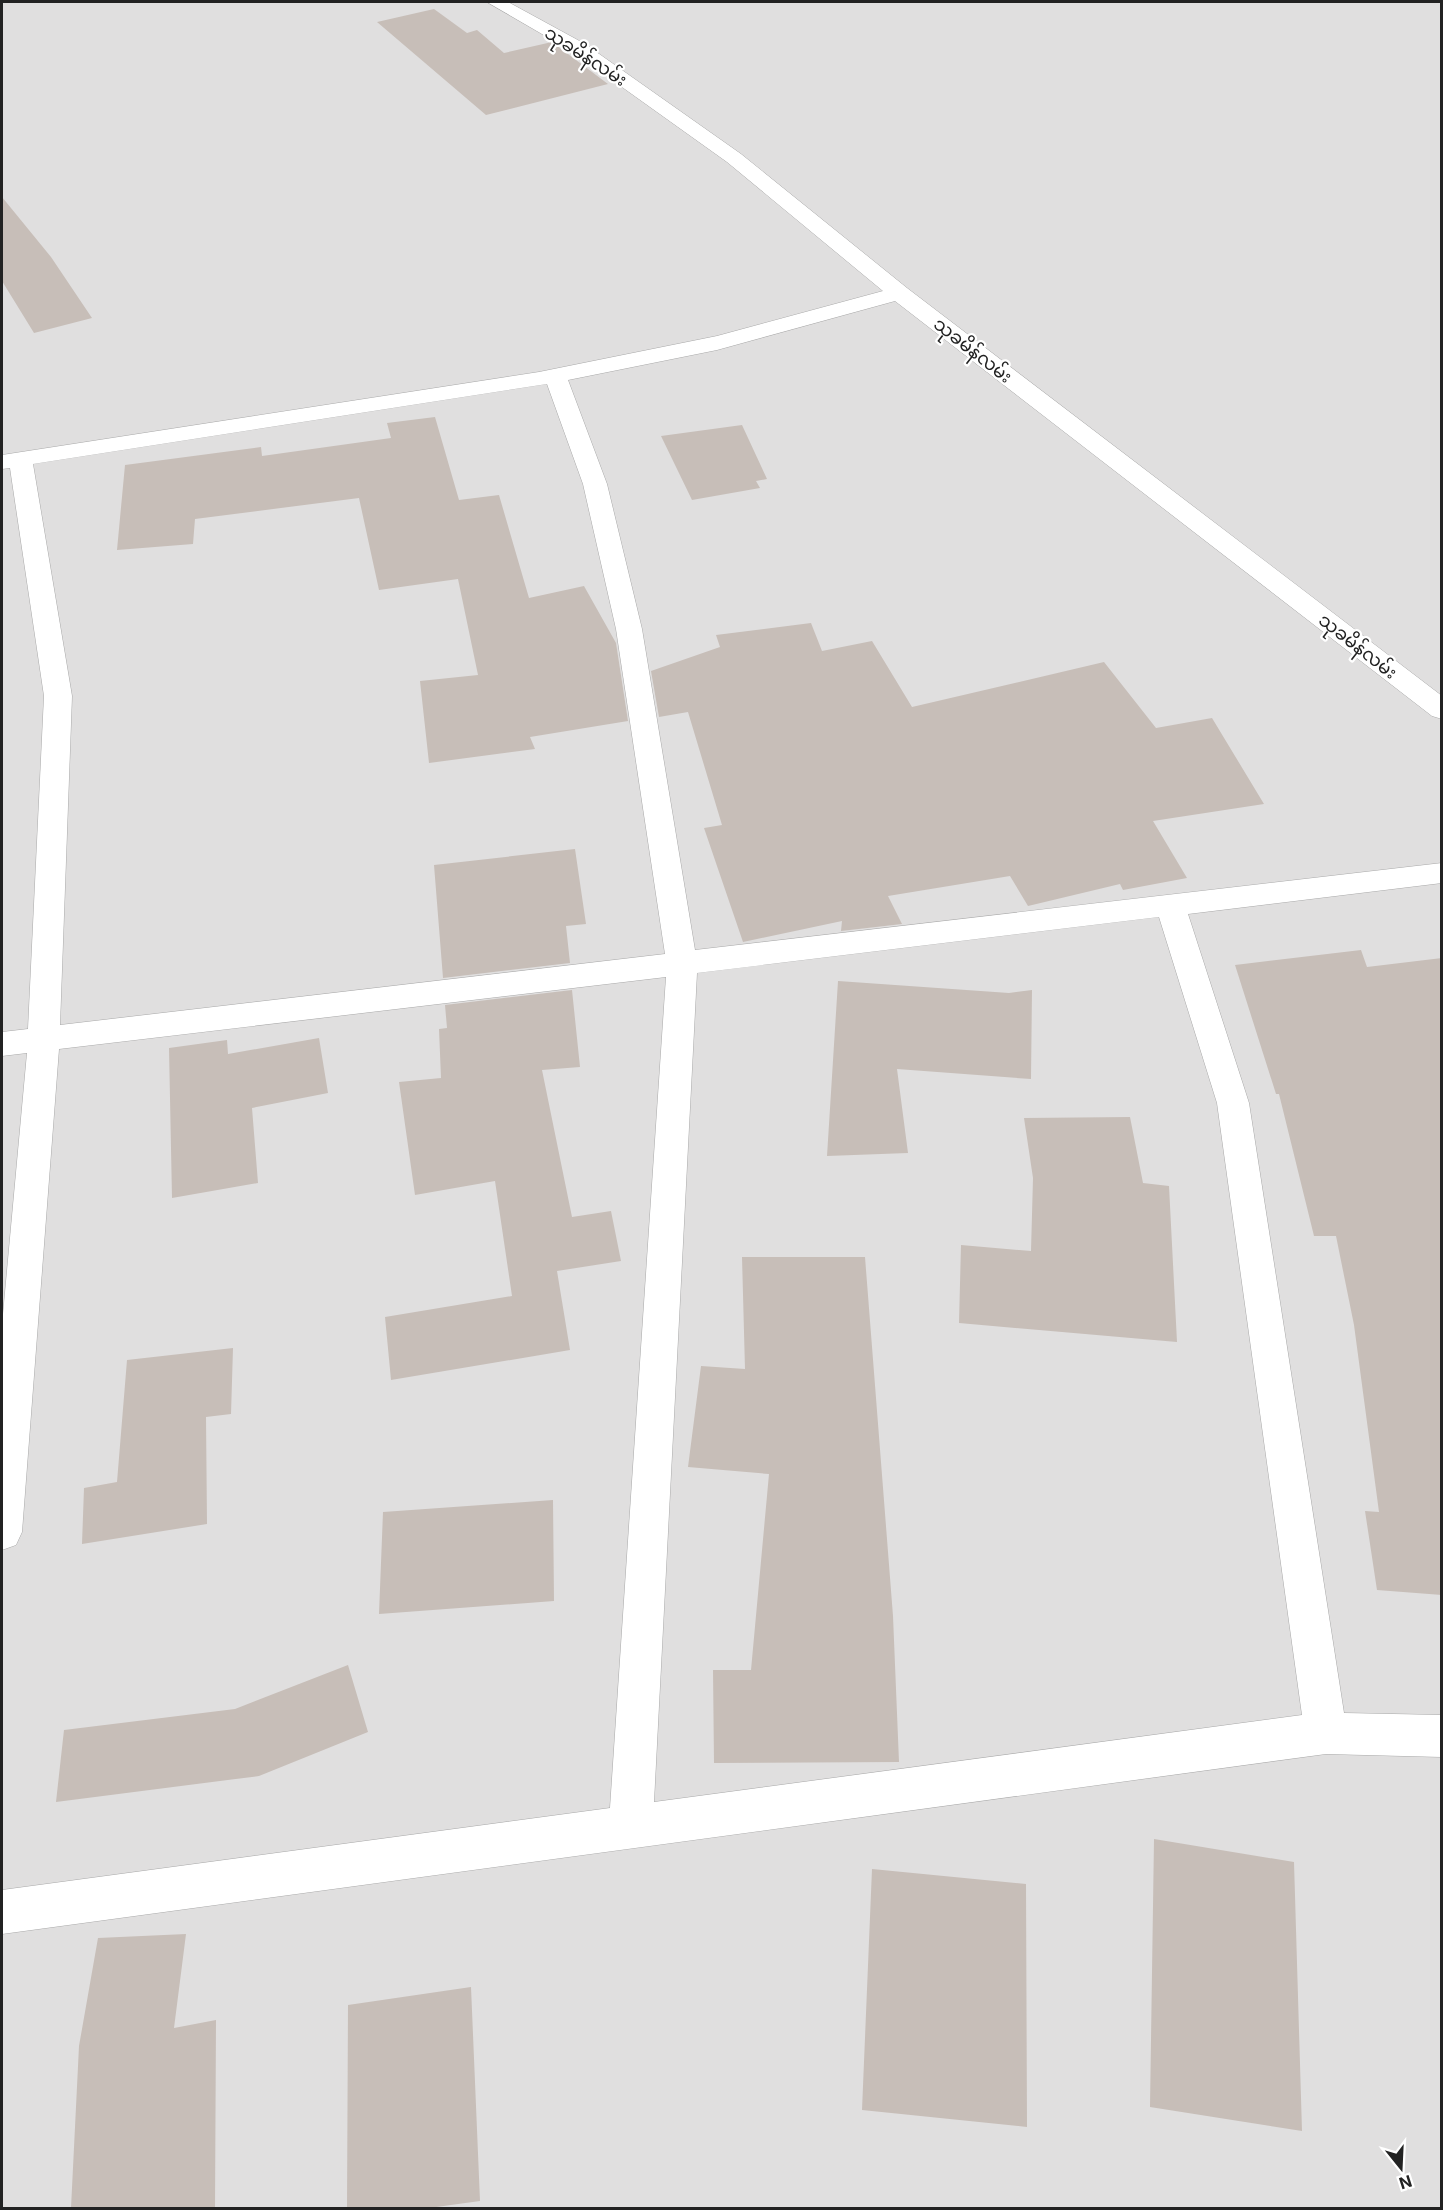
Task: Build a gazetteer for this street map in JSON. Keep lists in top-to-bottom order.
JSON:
{
  "streets": {
    "street": ["သုခမိန်လမ်း"]
  },
  "north": "bottom"
}
